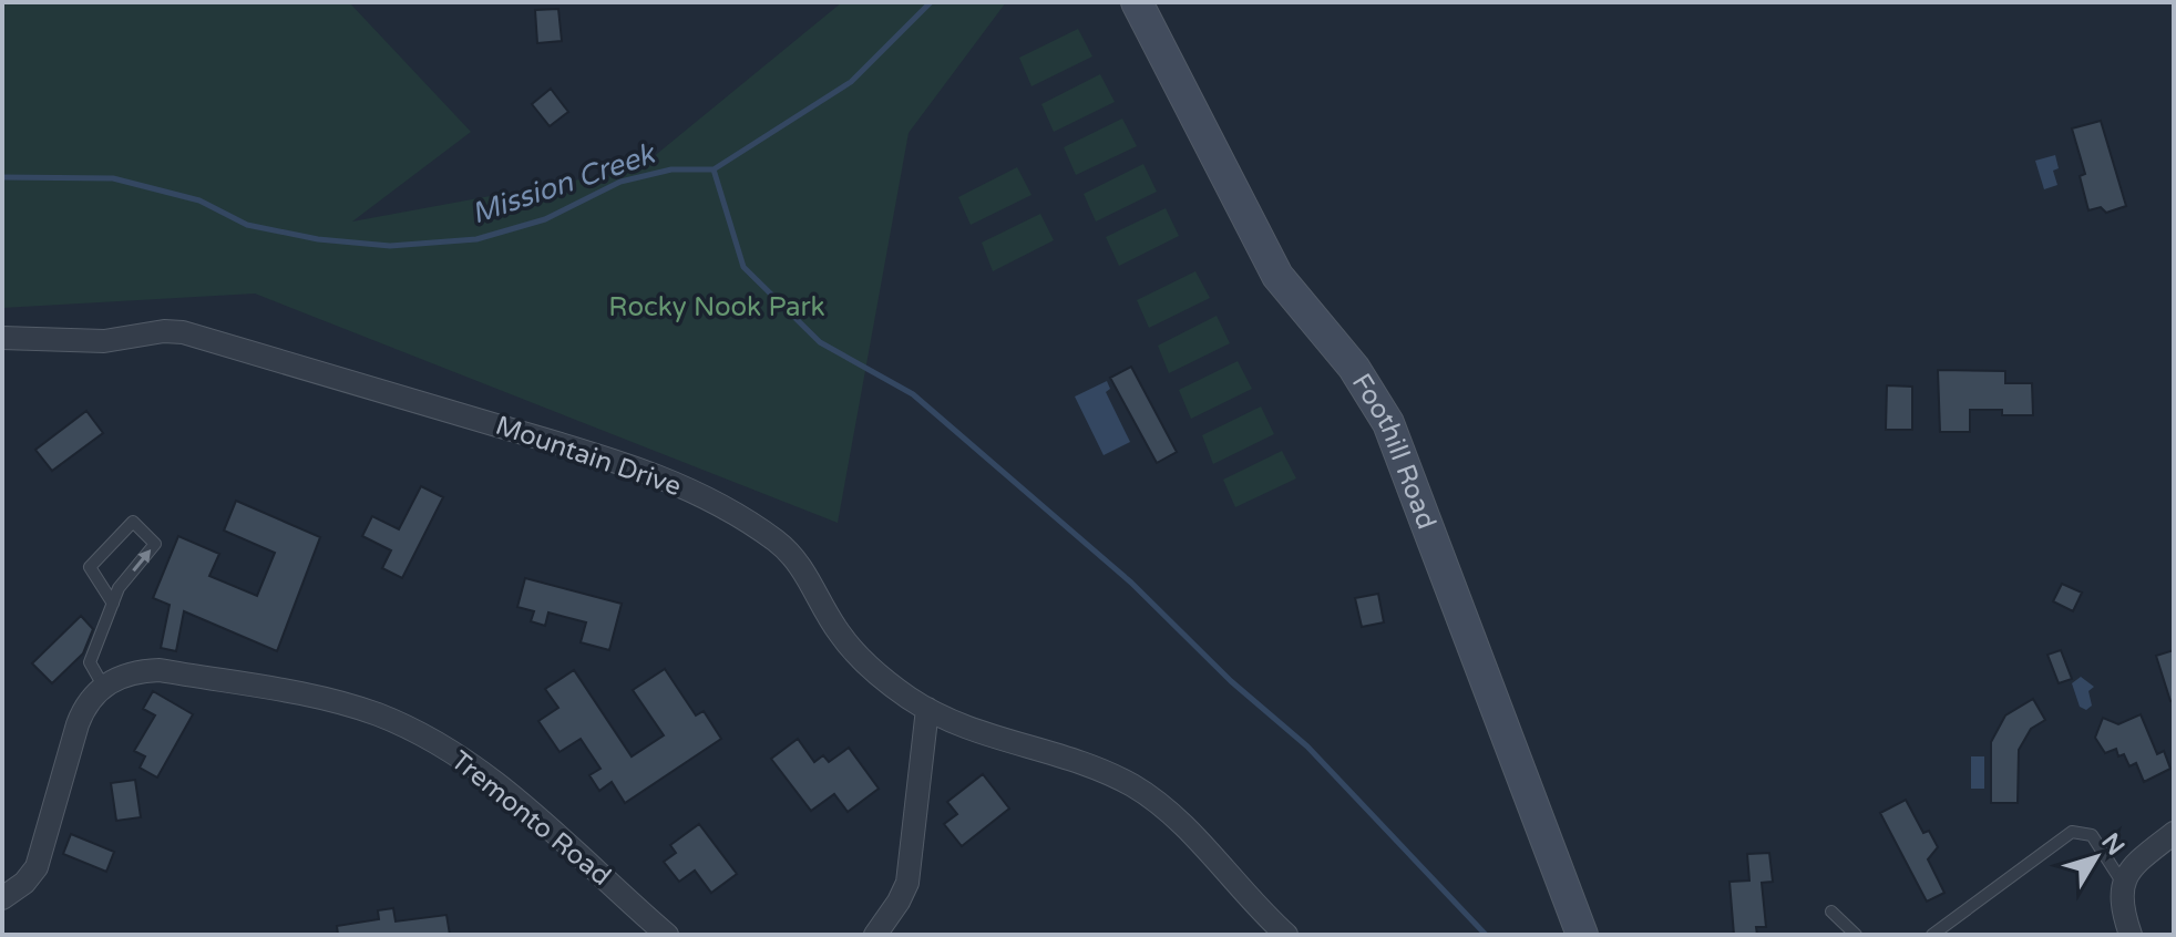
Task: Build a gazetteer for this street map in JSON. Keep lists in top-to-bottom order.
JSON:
{
  "streets": {
    "main road": ["Foothill Road"],
    "street": ["Mountain Drive", "Tremonto Road"]
  },
  "water": ["Mission Creek"],
  "parks": ["Rocky Nook Park"],
  "north": "top right"
}
